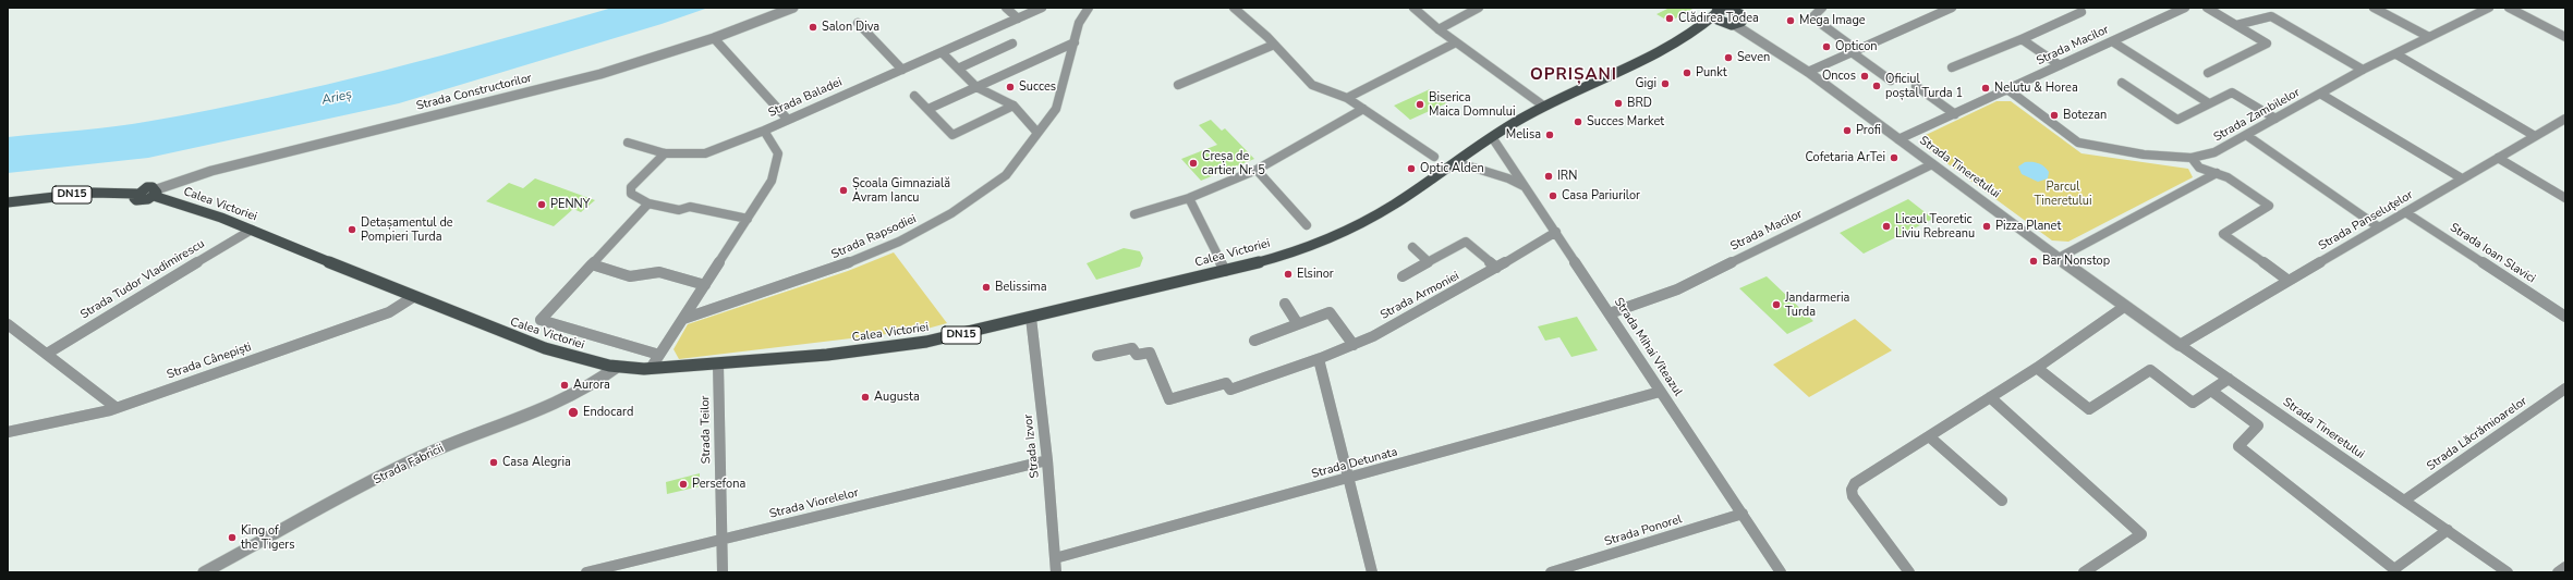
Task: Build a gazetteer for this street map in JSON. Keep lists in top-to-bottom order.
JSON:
{
  "streets": {
    "main road": ["DN15", "Calea Victoriei"],
    "street": [
      "Strada Macilor",
      "Strada Constructorilor",
      "Strada Baladei",
      "Strada Zambilelor",
      "Strada Tineretului",
      "Strada Panseluțelor",
      "Strada Rapsodiei",
      "Strada Ioan Slavici",
      "Strada Tudor Vladimirescu",
      "Strada Armoniei",
      "Strada Mihai Viteazul",
      "Strada Cânepiști",
      "Strada Teilor",
      "Strada Lăcrămioarelor",
      "Strada Izvor",
      "Strada Detunata",
      "Strada Fabricii",
      "Strada Viorelelor",
      "Strada Ponorel"
    ]
  },
  "crossings": [
    ["Strada Macilor", "Strada Zambilelor"],
    ["Strada Macilor", "Strada Tineretului"],
    ["Strada Macilor", "Strada Mihai Viteazul"],
    ["Strada Constructorilor", "DN15"],
    ["Strada Constructorilor", "Calea Victoriei"],
    ["Strada Baladei", "Calea Victoriei"],
    ["Strada Baladei", "Strada Rapsodiei"],
    ["Strada Tineretului", "Calea Victoriei"],
    ["Strada Tineretului", "Strada Panseluțelor"],
    ["Strada Tineretului", "Strada Lăcrămioarelor"],
    ["DN15", "Calea Victoriei"],
    ["Calea Victoriei", "Strada Tudor Vladimirescu"],
    ["Calea Victoriei", "Strada Mihai Viteazul"],
    ["Calea Victoriei", "Strada Cânepiști"],
    ["Calea Victoriei", "Strada Teilor"],
    ["Calea Victoriei", "Strada Izvor"],
    ["Calea Victoriei", "Strada Fabricii"],
    ["Strada Panseluțelor", "Strada Ioan Slavici"],
    ["Strada Armoniei", "Strada Mihai Viteazul"],
    ["Strada Mihai Viteazul", "Strada Detunata"],
    ["Strada Mihai Viteazul", "Strada Ponorel"],
    ["Strada Teilor", "Strada Viorelelor"],
    ["Strada Izvor", "Strada Detunata"],
    ["Strada Izvor", "Strada Viorelelor"]
  ],
  "districts": ["OPRIȘANI"],
  "water": ["Arieș"],
  "parks": ["Parcul Tineretului"],
  "places": [
    "Clădirea Todea",
    "Mega Image",
    "Salon Diva",
    "Opticon",
    "Seven",
    "Punkt",
    "Oncos",
    "Gigi",
    "Oficiul poștal Turda 1",
    "Succes",
    "Nelutu & Horea",
    "BRD",
    "Biserica Maica Domnului",
    "Botezan",
    "Succes Market",
    "Profi",
    "Melisa",
    "Cofetaria ArTei",
    "Creșa de cartier Nr. 5",
    "Optic Alden",
    "IRN",
    "Școala Gimnazială Avram Iancu",
    "Casa Pariurilor",
    "PENNY",
    "Liceul Teoretic Liviu Rebreanu",
    "Pizza Planet",
    "Detașamentul de Pompieri Turda",
    "Bar Nonstop",
    "Elsinor",
    "Belissima",
    "Jandarmeria Turda",
    "Aurora",
    "Augusta",
    "Endocard",
    "Casa Alegria",
    "Persefona",
    "King of the Tigers"
  ]
}
